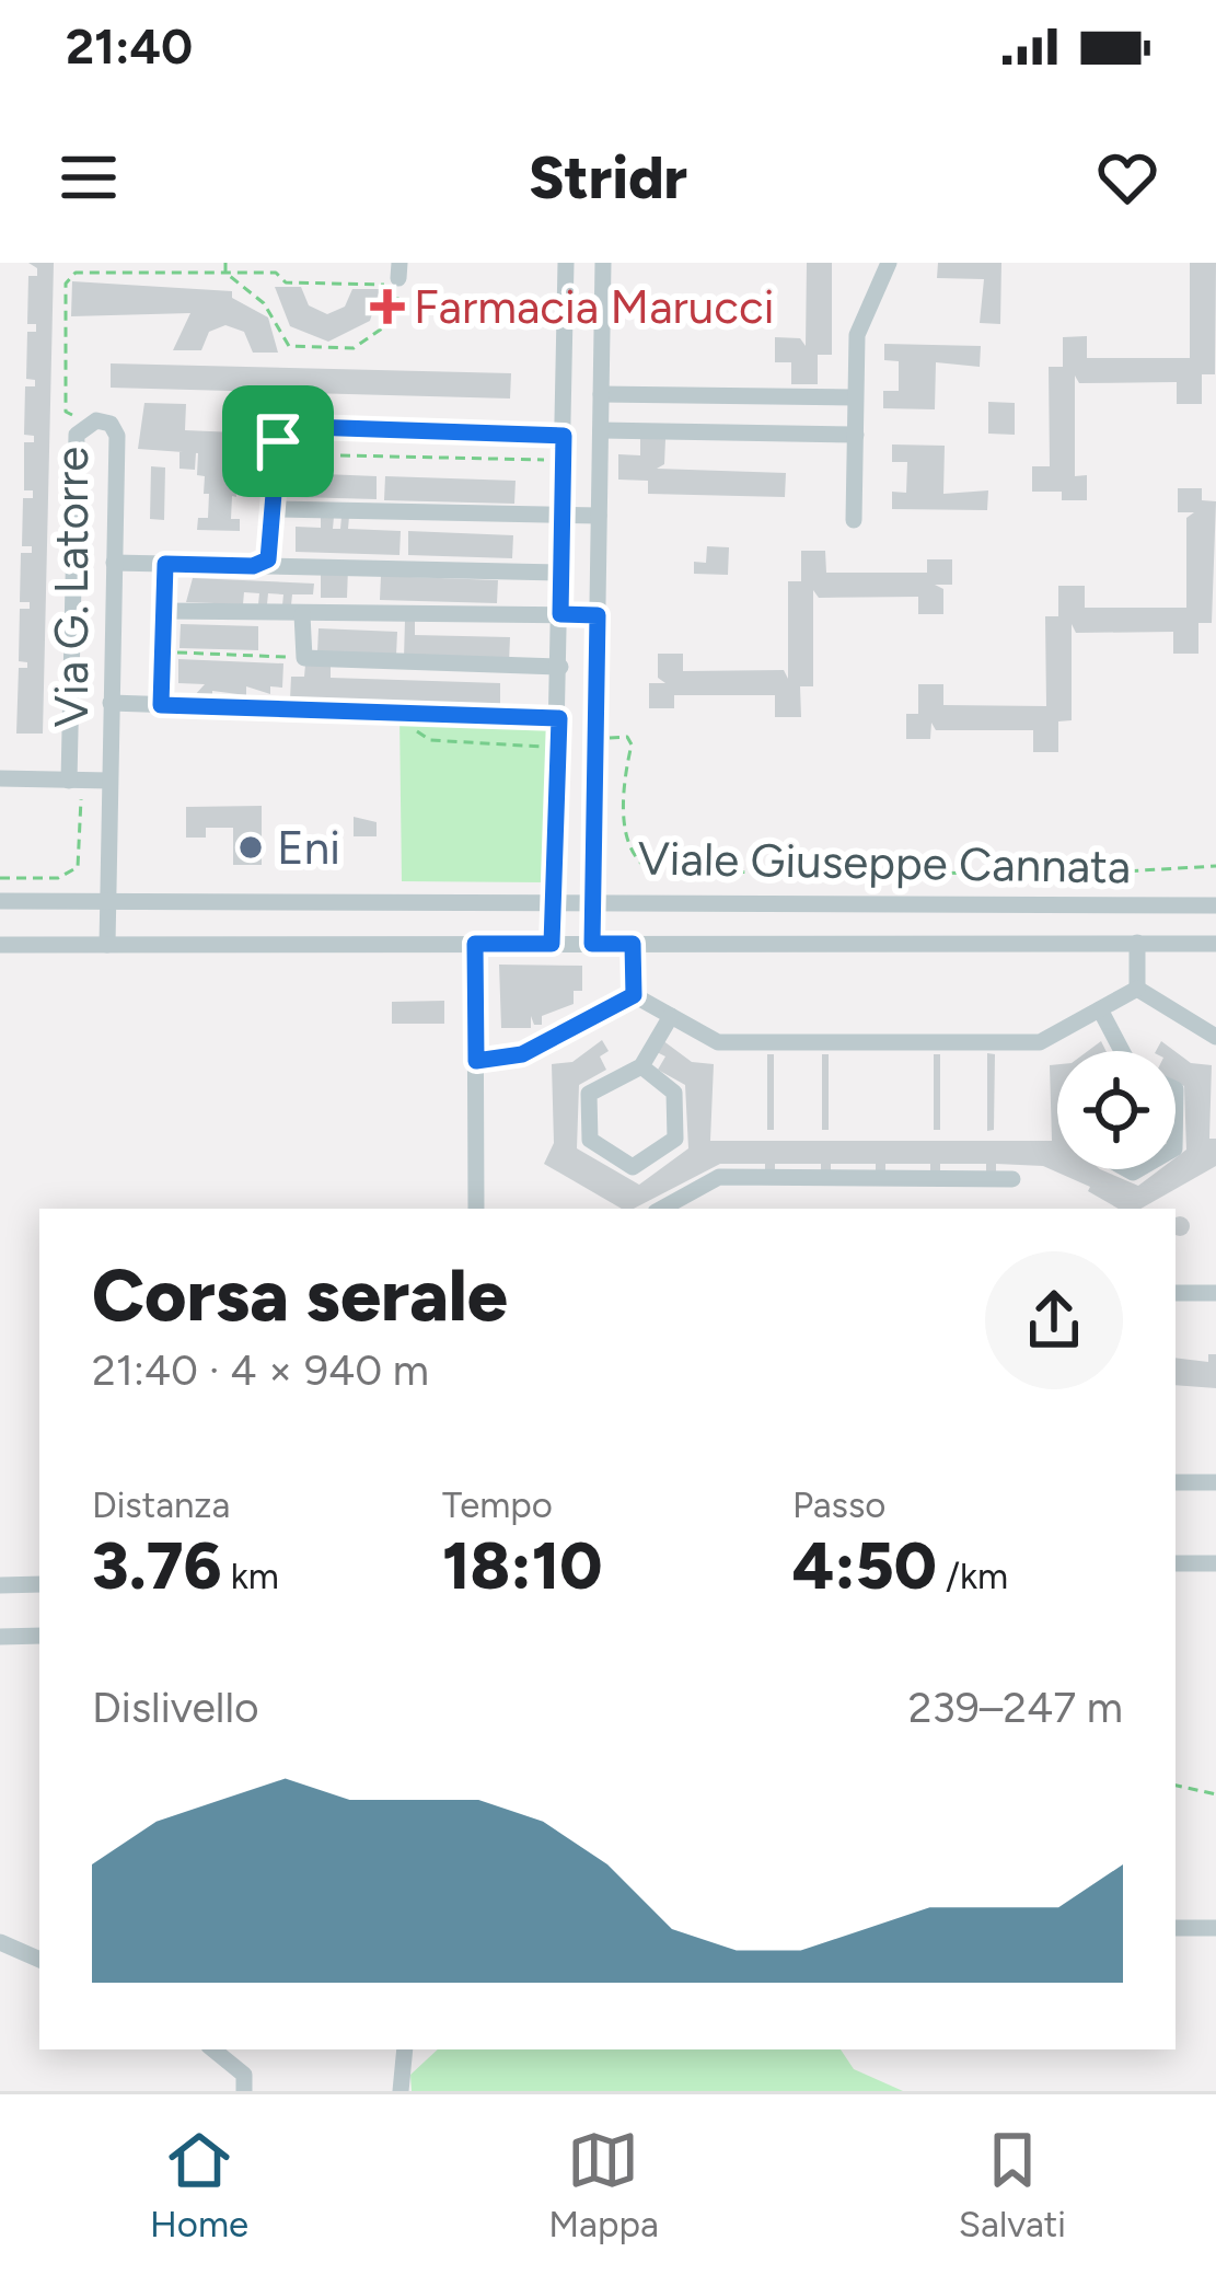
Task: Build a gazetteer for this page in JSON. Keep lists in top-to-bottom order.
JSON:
{
  "streets": {
    "street": ["Via G. Latorre", "Viale Giuseppe Cannata"]
  },
  "crossings": [
    ["Via G. Latorre", "Viale Giuseppe Cannata"]
  ],
  "places": {
    "health": ["Farmacia Marucci"],
    "other": ["Eni"]
  },
  "page": {
    "status": "21:40",
    "header": "Stridr",
    "heading": ["Corsa serale", "21:40 · 4 × 940 m"],
    "stats": [
      ["Distanza", "3.76 km"],
      ["Tempo", "18:10"],
      ["Passo", "4:50 /km"]
    ],
    "chart": ["Dislivello", "239–247 m"],
    "tabs": ["Home", "Mappa", "Salvati"]
  }
}
